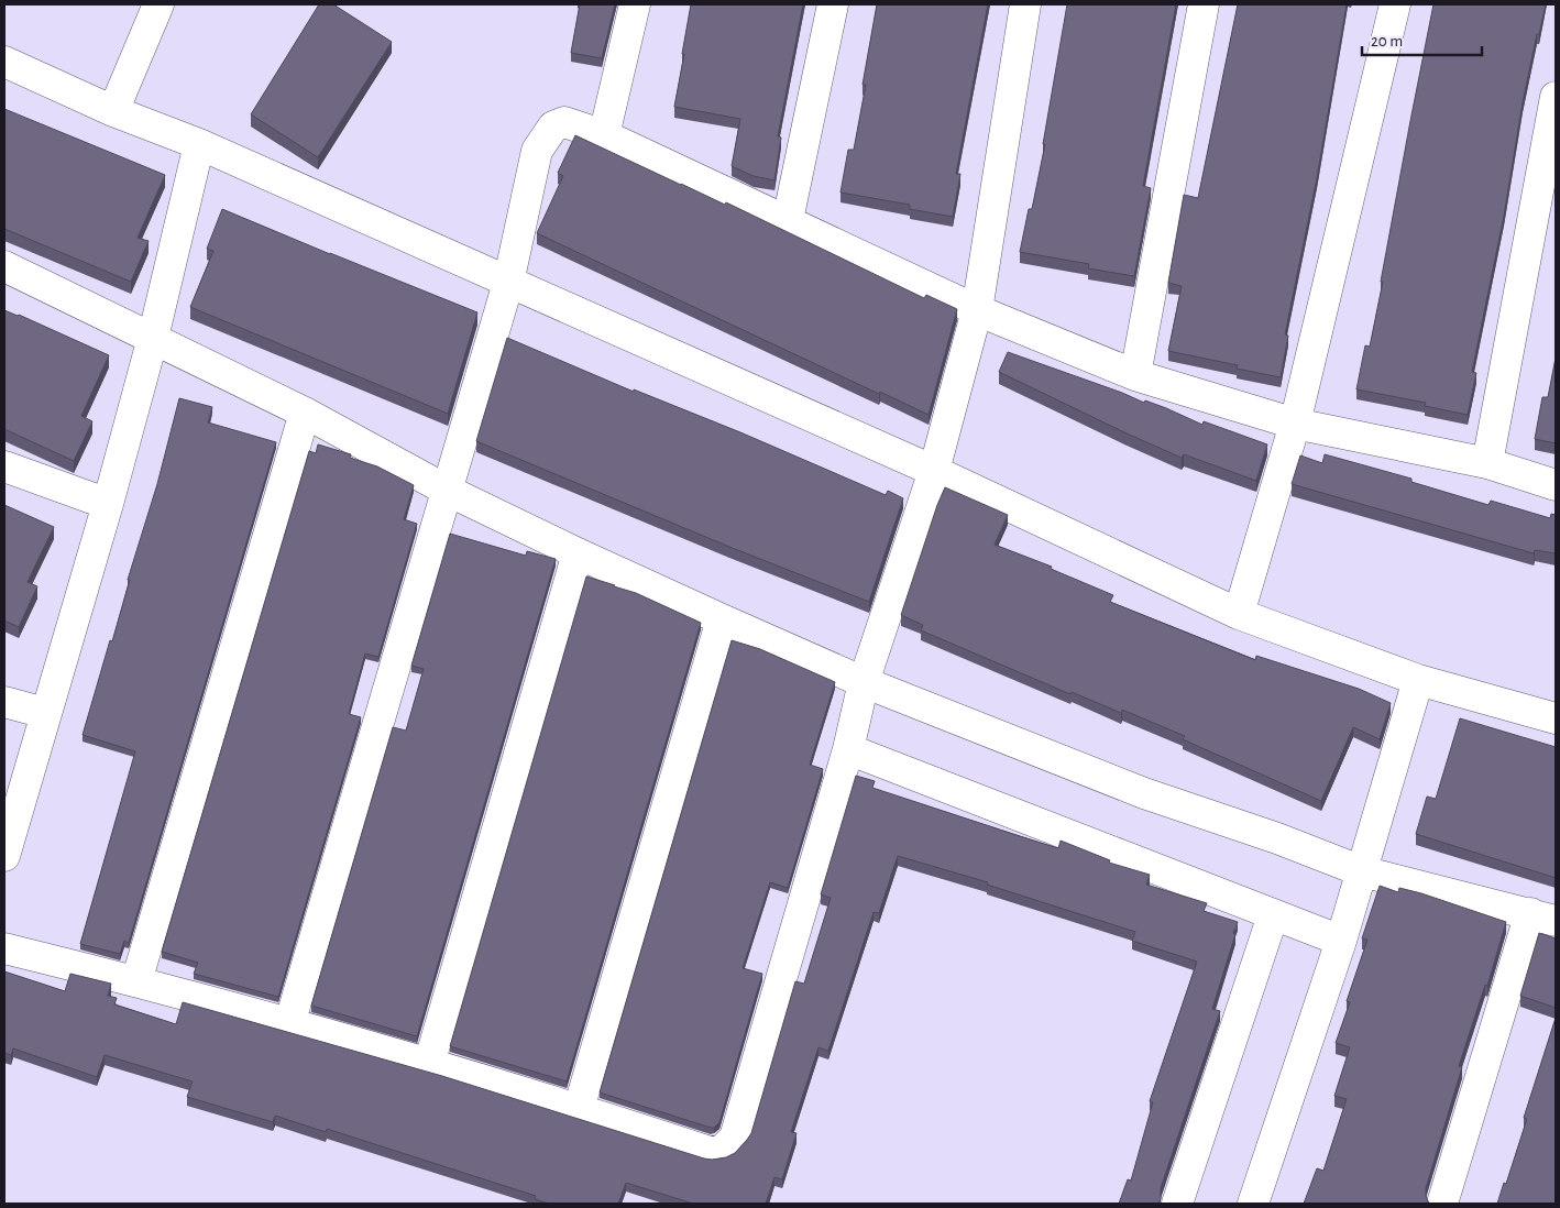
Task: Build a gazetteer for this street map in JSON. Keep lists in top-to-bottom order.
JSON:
{
  "scale_bar": "20 m"
}
